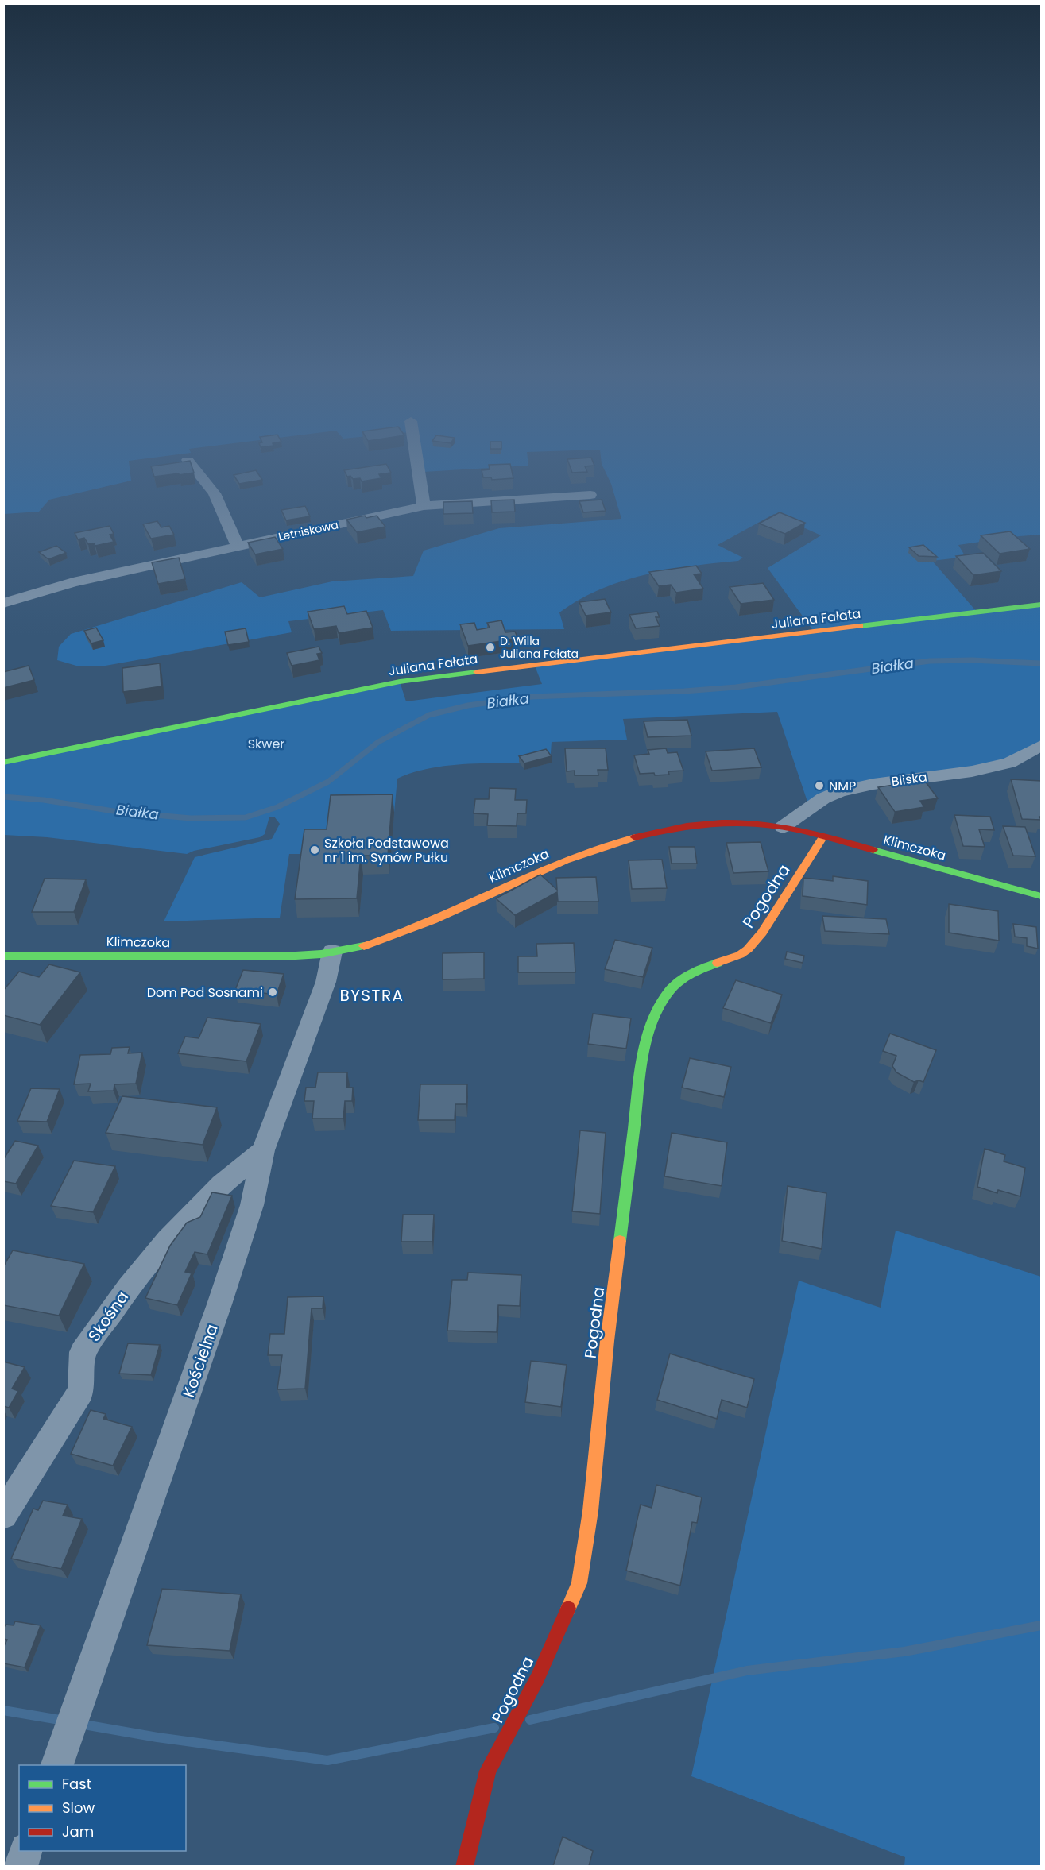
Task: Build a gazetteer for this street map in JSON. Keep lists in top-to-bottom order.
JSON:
{
  "streets": {
    "street": [
      "Letniskowa",
      "Juliana Fałata",
      "Bliska",
      "Klimczoka",
      "Pogodna",
      "Skośna",
      "Kościelna"
    ]
  },
  "crossings": [
    ["Bliska", "Klimczoka"],
    ["Klimczoka", "Pogodna"],
    ["Klimczoka", "Kościelna"],
    ["Skośna", "Kościelna"]
  ],
  "districts": ["BYSTRA"],
  "water": ["Białka"],
  "parks": ["Skwer"],
  "places": [
    "D. Willa Juliana Fałata",
    "NMP",
    "Szkoła Podstawowa nr 1 im. Synów Pułku",
    "Dom Pod Sosnami"
  ],
  "legend": ["Fast", "Slow", "Jam"]
}
